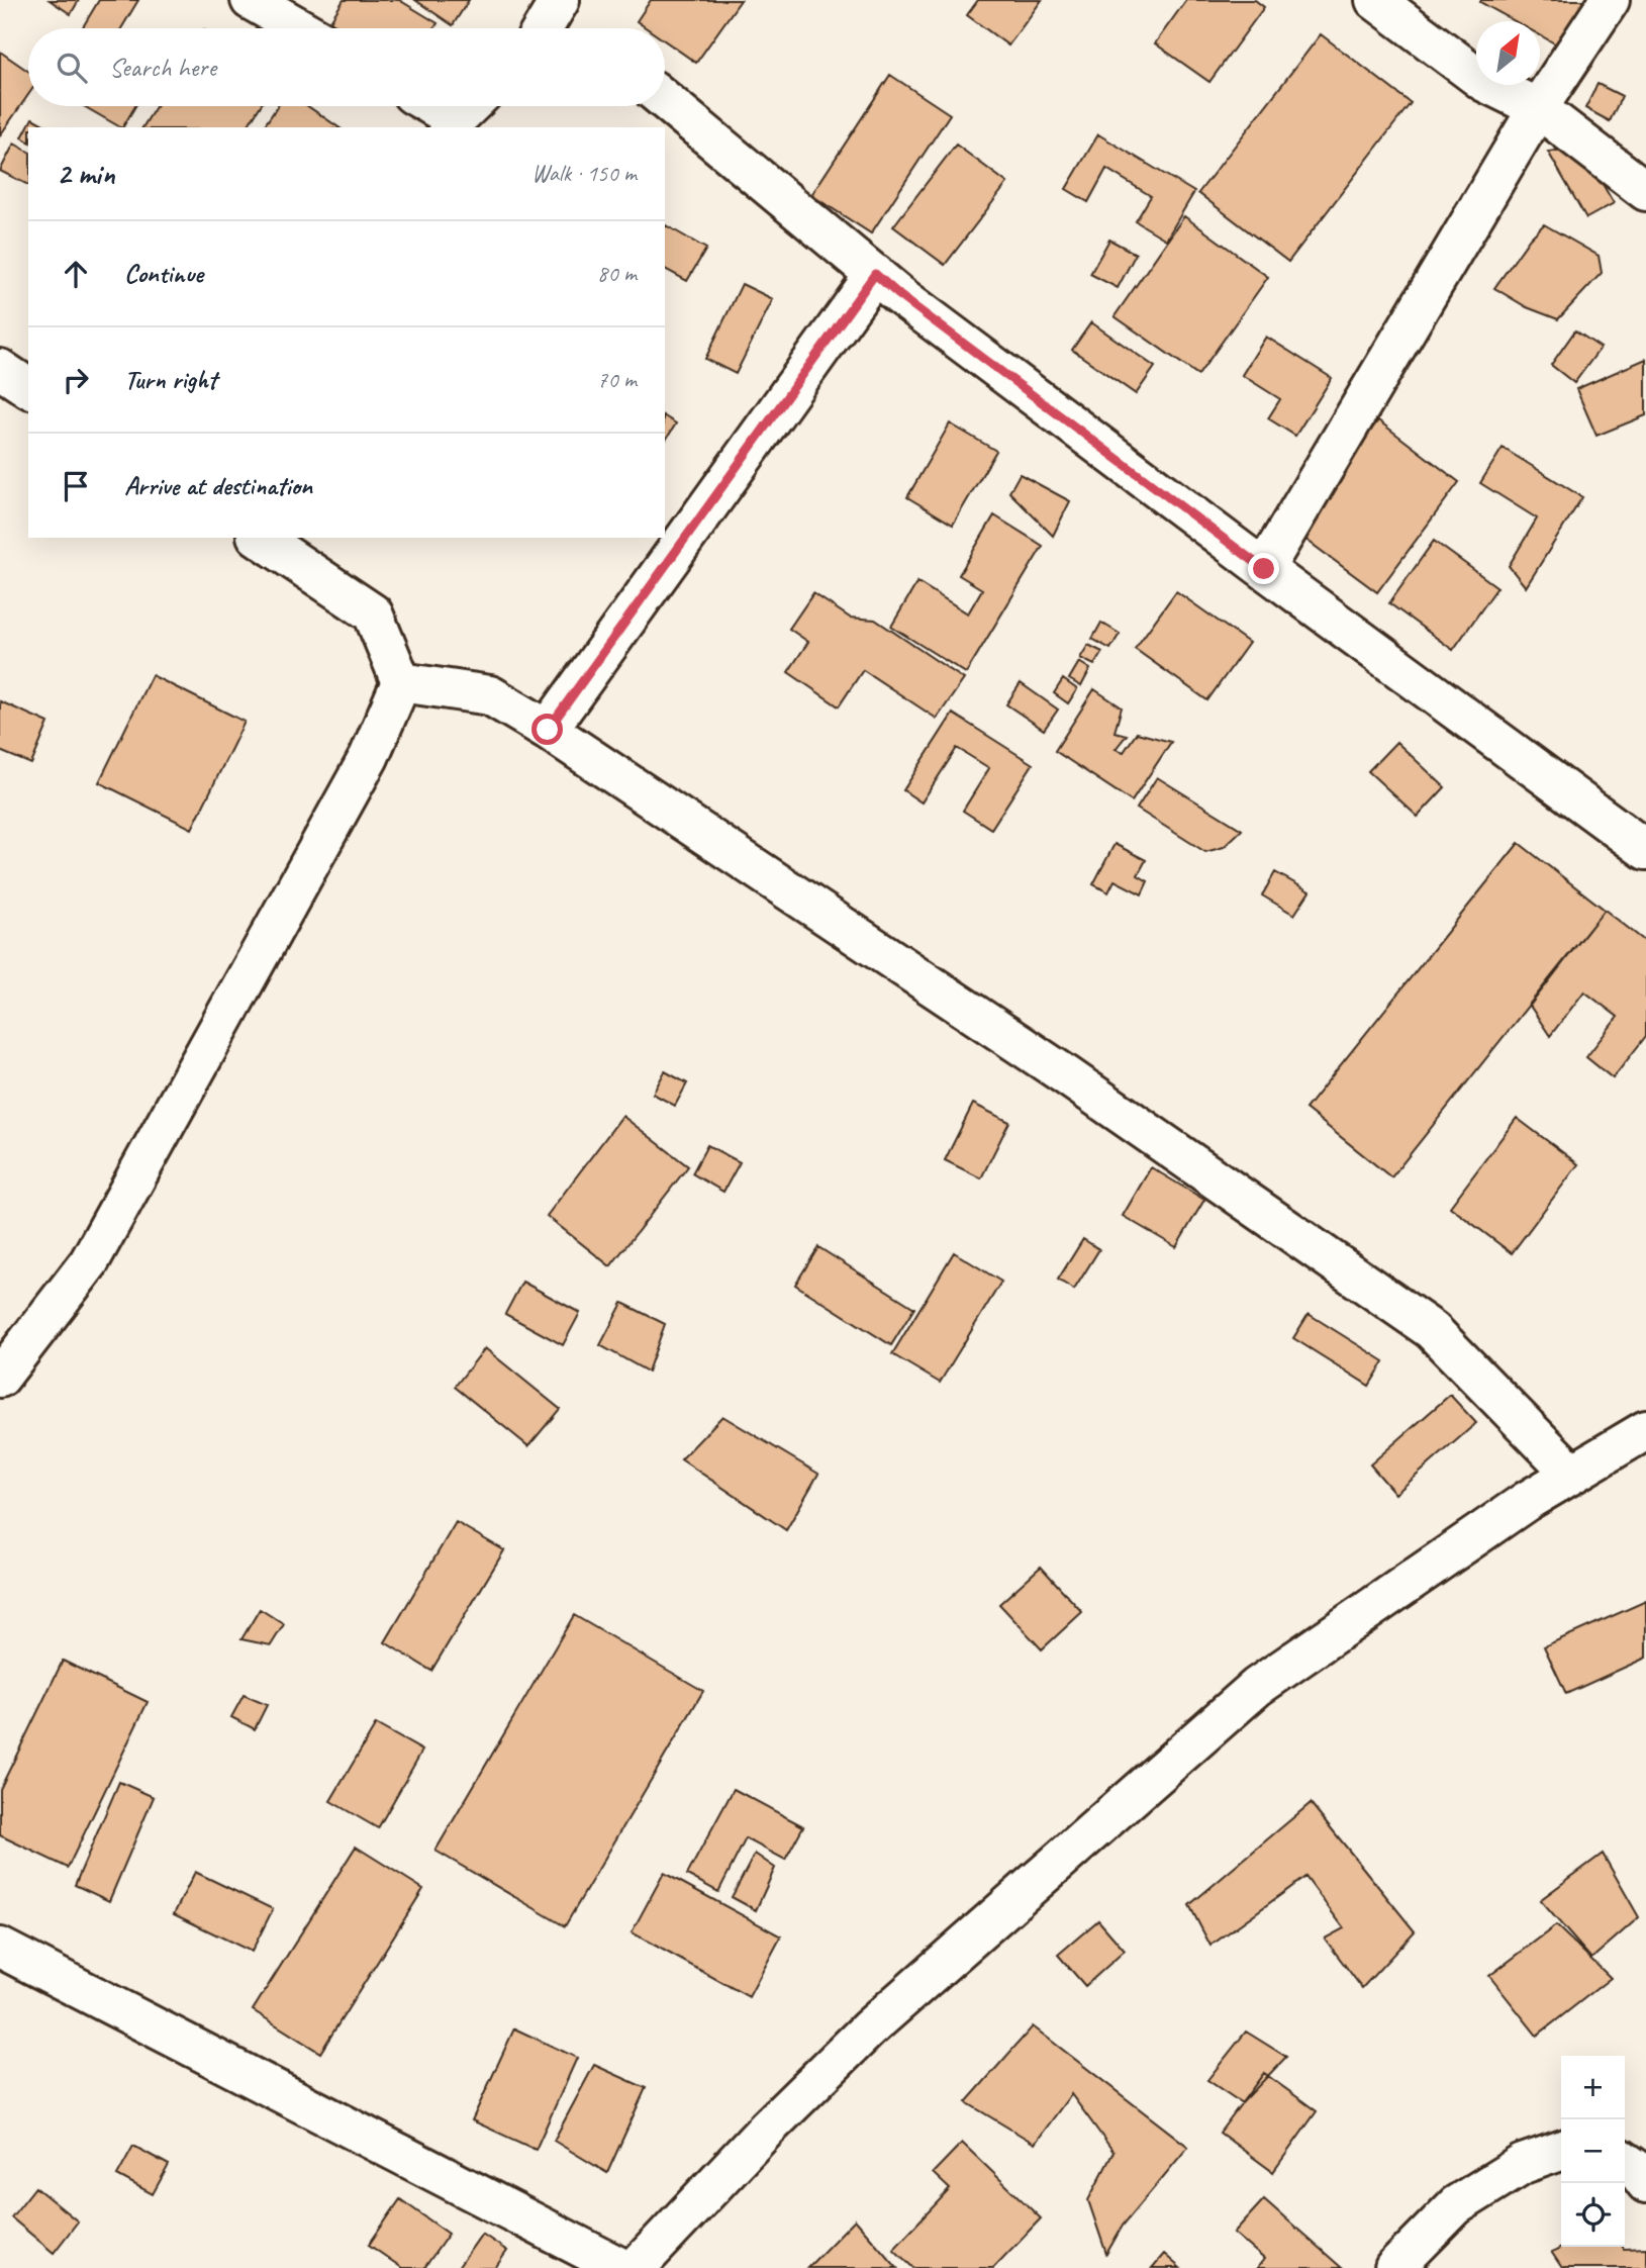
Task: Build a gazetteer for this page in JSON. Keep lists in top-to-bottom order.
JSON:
{
  "north": "top right",
  "page": {
    "search": "Search here",
    "heading": ["2 min", "Walk · 150 m"],
    "list": [
      ["Continue", "80 m"],
      ["Turn right", "70 m"],
      "Arrive at destination"
    ],
    "map_buttons": ["+", "−"]
  }
}
